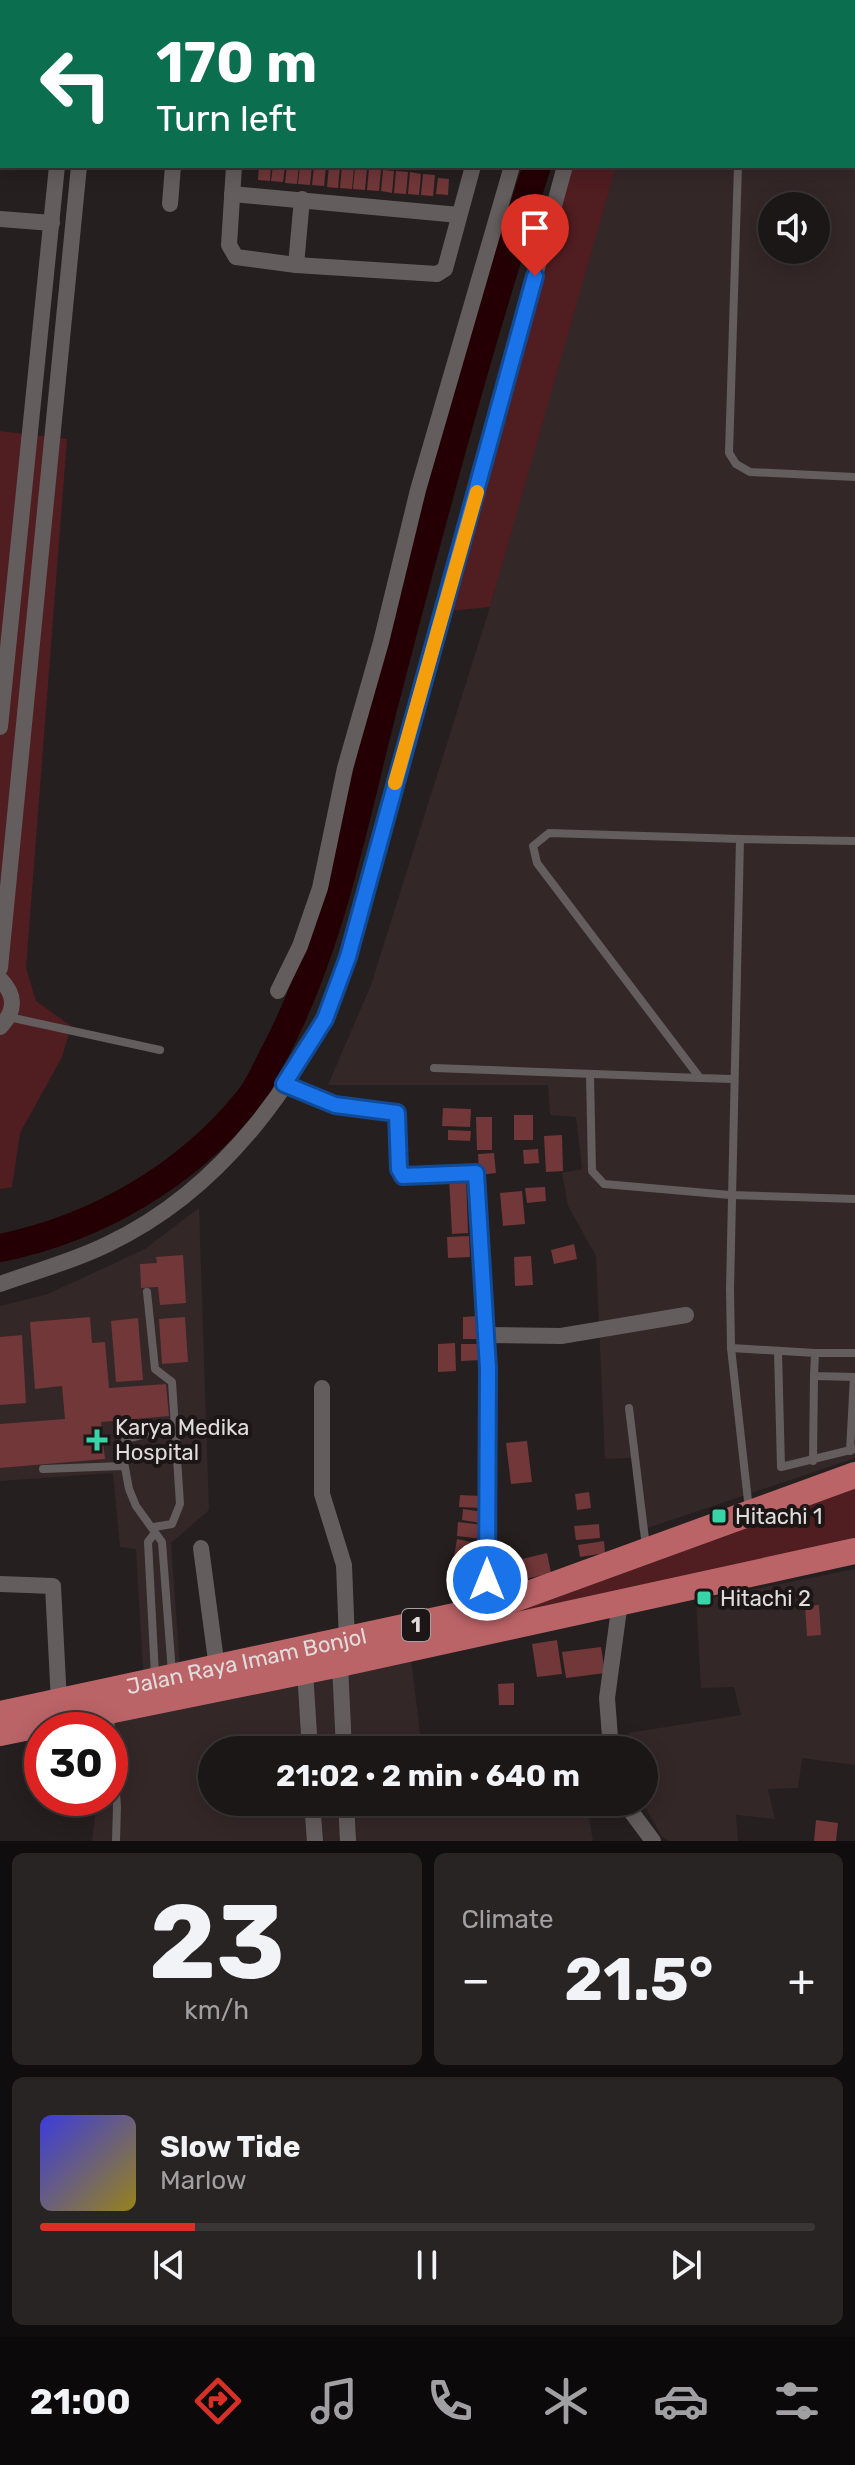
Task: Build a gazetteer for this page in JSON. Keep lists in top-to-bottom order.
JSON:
{
  "streets": {
    "highway": ["1", "Jalan Raya Imam Bonjol"]
  },
  "places": {
    "health": ["Karya Medika Hospital"],
    "transit": ["Hitachi 1", "Hitachi 2"]
  },
  "page": {
    "turn": ["170 m", "Turn left"],
    "limit": "30",
    "trip": "21:02 · 2 min · 640 m",
    "tile": [
      ["23", "km/h"],
      "Climate"
    ],
    "heat": ["−", "21.5°", "+"],
    "song": ["Slow Tide", "Marlow"],
    "tabs": "21:00"
  }
}
